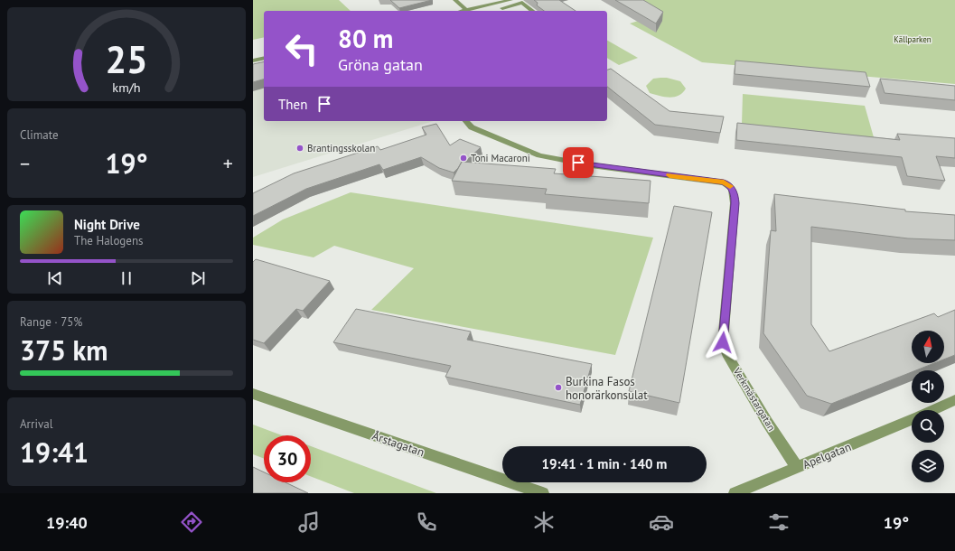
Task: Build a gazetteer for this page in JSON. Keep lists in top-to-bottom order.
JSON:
{
  "streets": {
    "street": ["Verkmästargatan", "Årstagatan", "Apelgatan"]
  },
  "crossings": [
    ["Verkmästargatan", "Apelgatan"]
  ],
  "parks": ["Källparken"],
  "places": ["Brantingsskolan", "Toni Macaroni", "Burkina Fasos honorärkonsulat"],
  "north": "top",
  "page": {
    "turn": ["80 m", "Gröna gatan"],
    "then": "Then",
    "tile": [
      "Climate",
      ["Range · 75%", "375 km"],
      ["Arrival", "19:41"]
    ],
    "heat": ["−", "19°", "+"],
    "song": ["Night Drive", "The Halogens"],
    "limit": "30",
    "trip": "19:41 · 1 min · 140 m",
    "tabs": ["19:40", "19°"],
    "gauge": ["25", "km/h"]
  }
}
